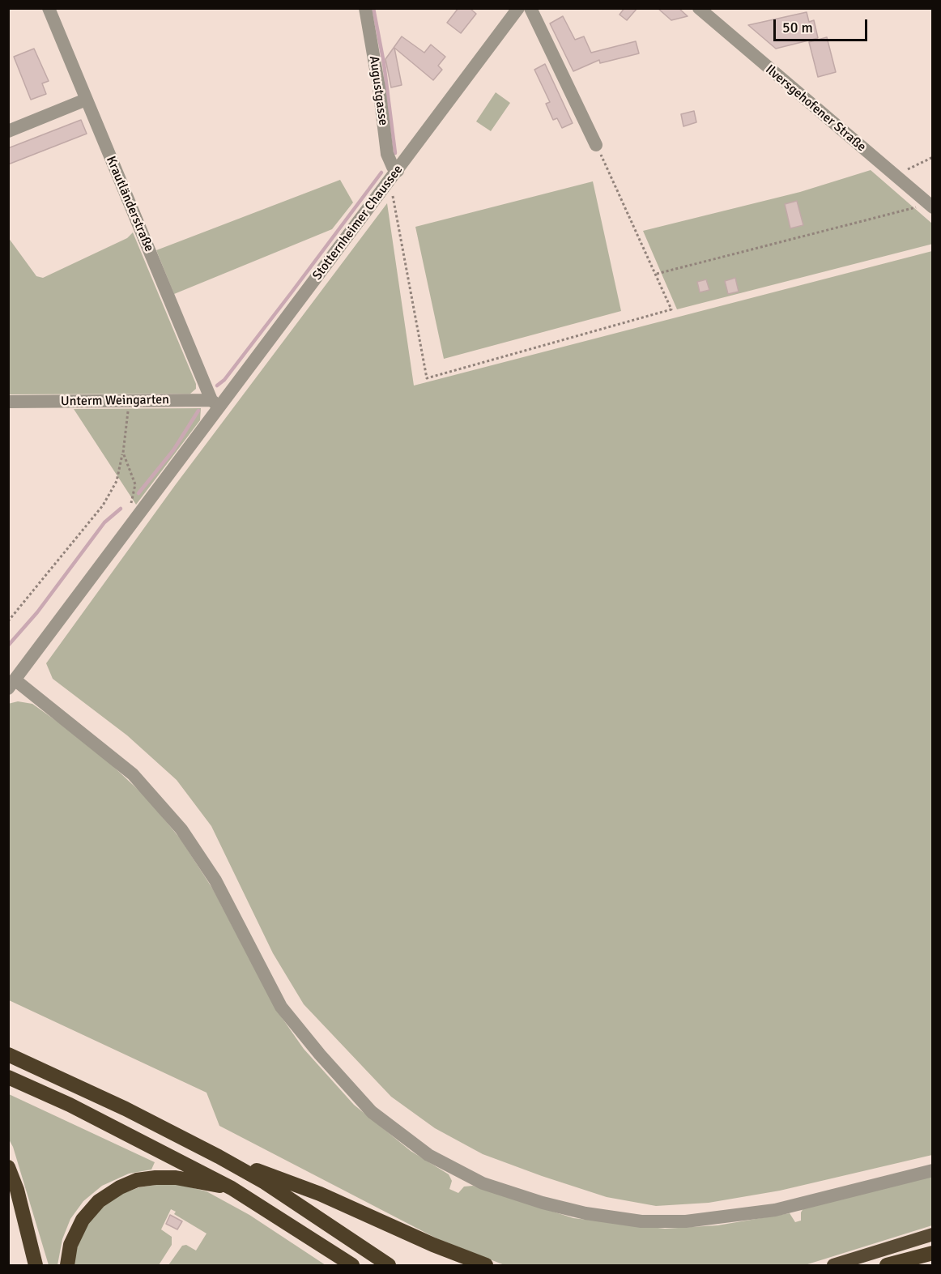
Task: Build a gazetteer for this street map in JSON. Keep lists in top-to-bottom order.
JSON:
{
  "streets": {
    "street": [
      "Augustgasse",
      "Ilversgehofener Straße",
      "Krautländerstraße",
      "Stotternheimer Chaussee",
      "Unterm Weingarten"
    ]
  },
  "crossings": [
    ["Augustgasse", "Stotternheimer Chaussee"],
    ["Krautländerstraße", "Stotternheimer Chaussee"],
    ["Krautländerstraße", "Unterm Weingarten"],
    ["Stotternheimer Chaussee", "Unterm Weingarten"]
  ],
  "scale_bar": "50 m"
}
